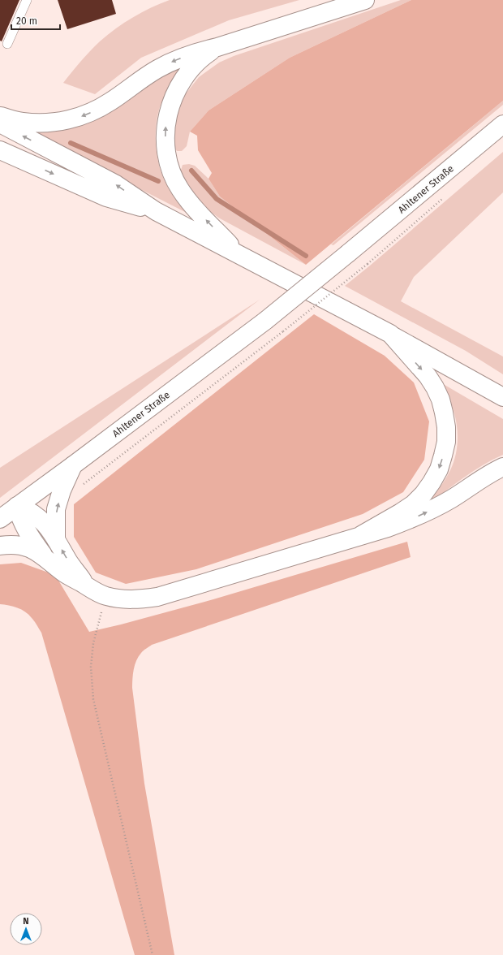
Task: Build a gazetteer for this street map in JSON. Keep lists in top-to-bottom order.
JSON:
{
  "streets": {
    "main road": ["Ahltener Straße"]
  },
  "scale_bar": "20 m",
  "north": "top"
}
